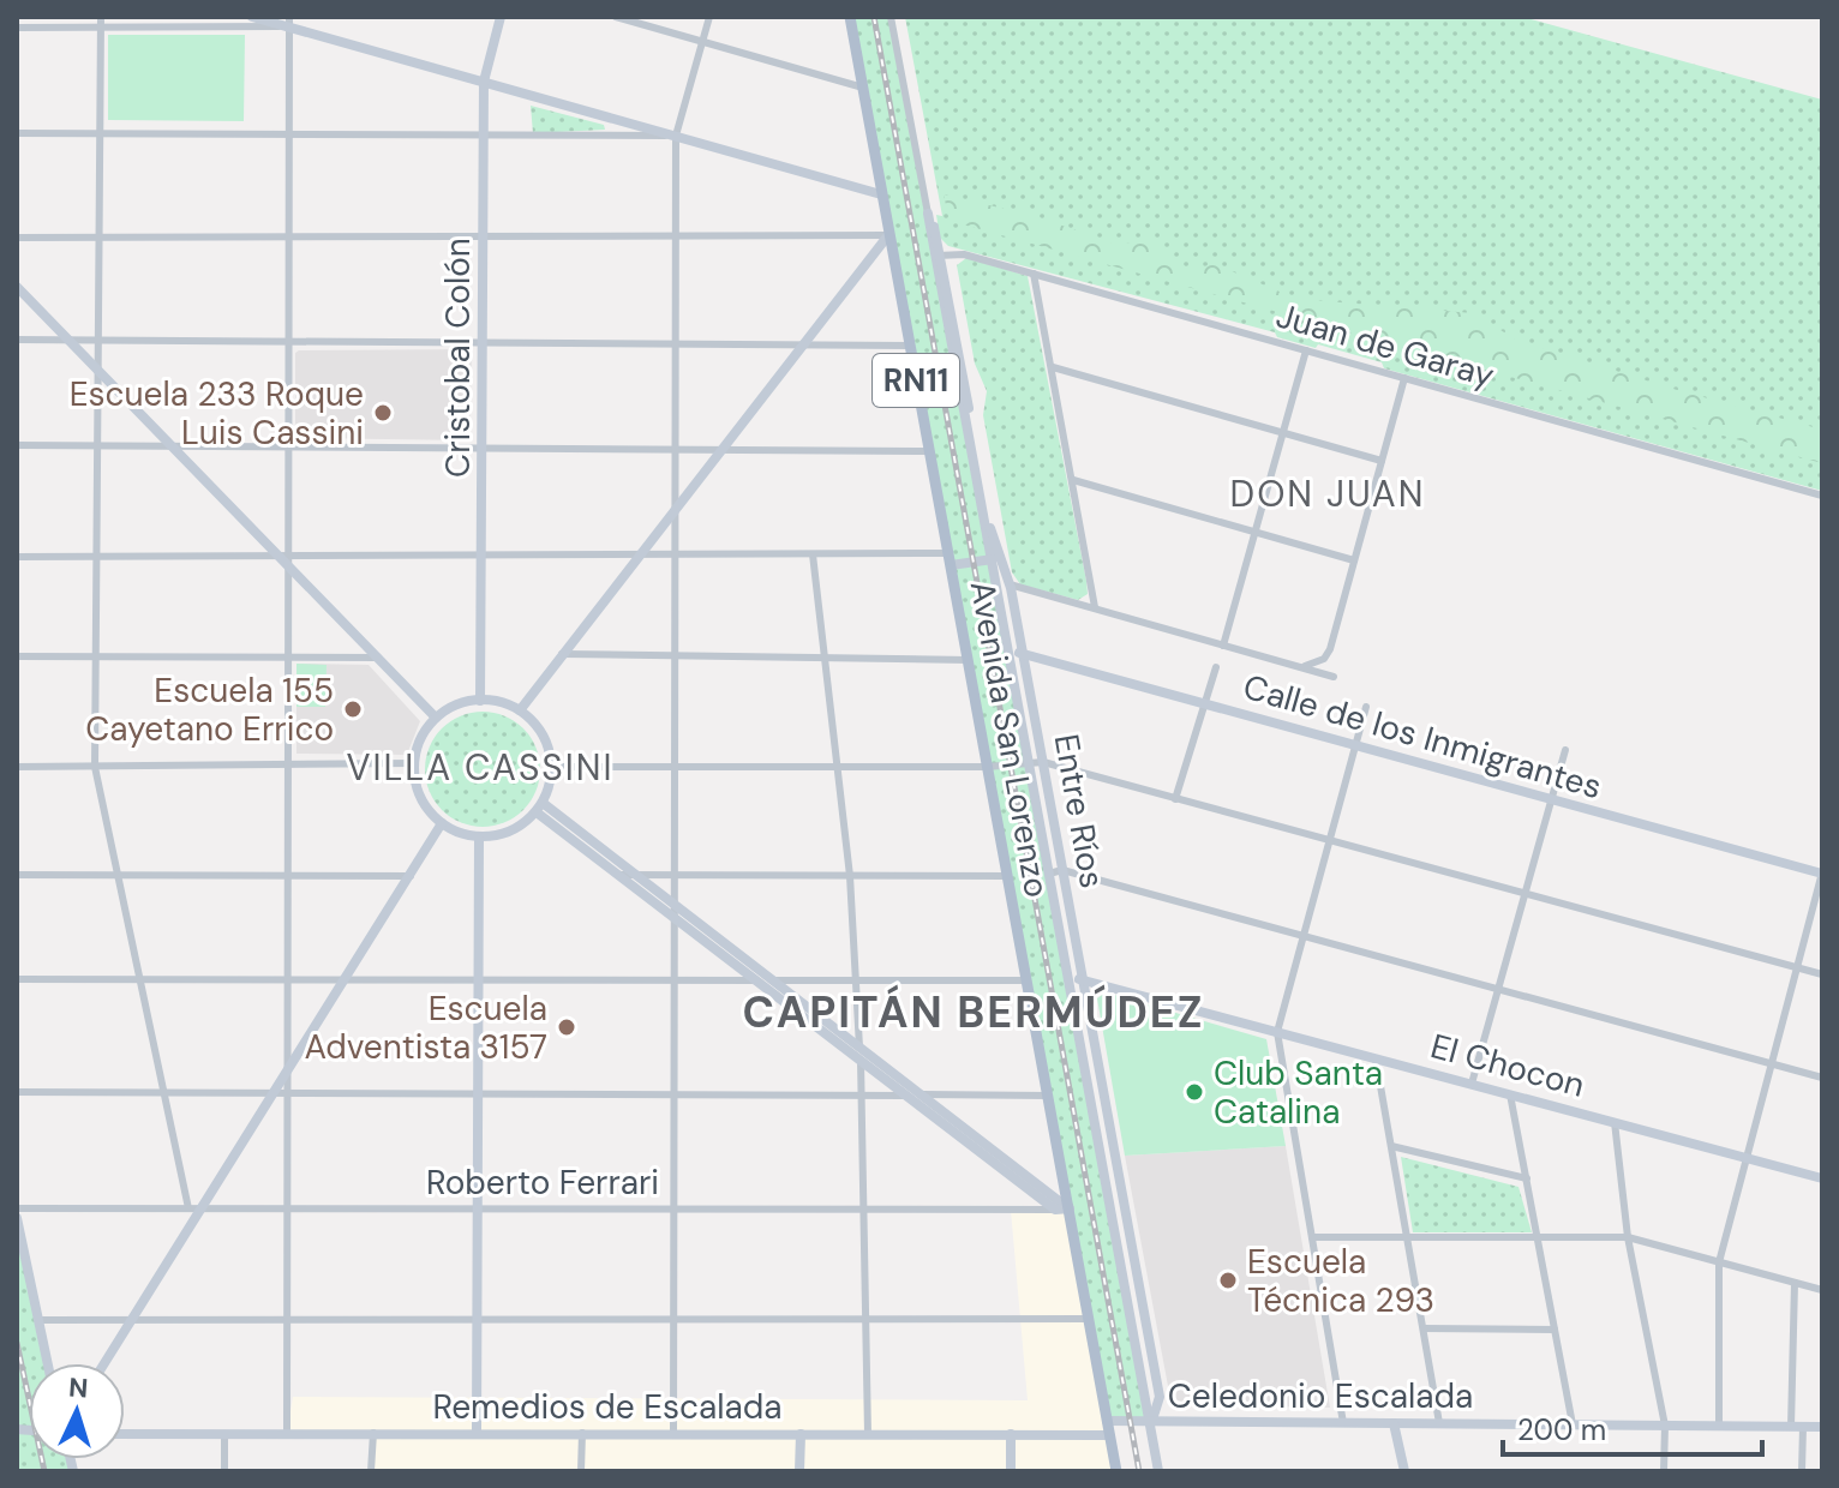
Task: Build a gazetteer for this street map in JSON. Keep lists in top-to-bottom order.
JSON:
{
  "streets": {
    "main road": ["RN11", "Avenida San Lorenzo"],
    "street": [
      "Juan de Garay",
      "Cristobal Colón",
      "Calle de los Inmigrantes",
      "Entre Ríos",
      "El Chocon",
      "Roberto Ferrari",
      "Celedonio Escalada",
      "Remedios de Escalada"
    ]
  },
  "crossings": [
    ["Juan de Garay", "Entre Ríos"],
    ["Calle de los Inmigrantes", "Entre Ríos"],
    ["Avenida San Lorenzo", "Roberto Ferrari"],
    ["Avenida San Lorenzo", "Celedonio Escalada"],
    ["Avenida San Lorenzo", "Remedios de Escalada"],
    ["Entre Ríos", "El Chocon"],
    ["Entre Ríos", "Celedonio Escalada"]
  ],
  "districts": ["DON JUAN", "VILLA CASSINI", "CAPITÁN BERMÚDEZ"],
  "places": [
    "Escuela 233 Roque Luis Cassini",
    "Escuela 155 Cayetano Errico",
    "Escuela Adventista 3157",
    "Club Santa Catalina",
    "Escuela Técnica 293"
  ],
  "scale_bar": "200 m",
  "north": "top"
}
